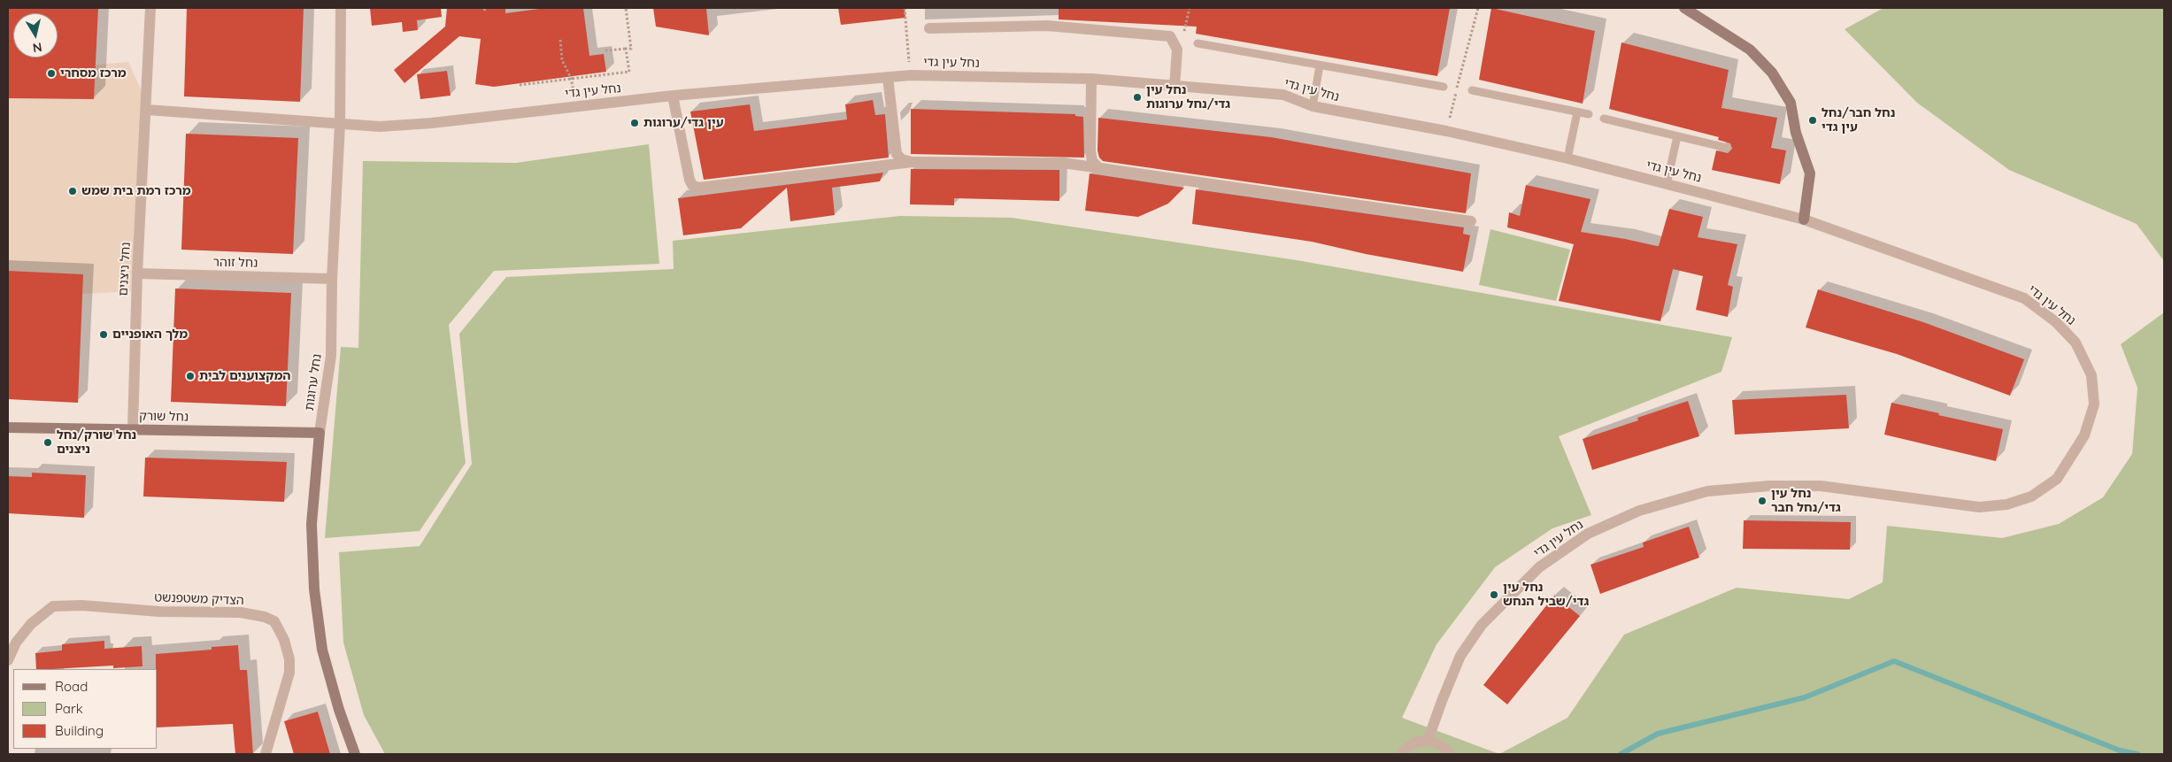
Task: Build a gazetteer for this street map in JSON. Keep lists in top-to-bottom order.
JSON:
{
  "streets": {
    "street": [
      "נחל עין גדי",
      "נחל זוהר",
      "נחל ניצנים",
      "נחל ערוגות",
      "נחל שורק",
      "הצדיק משטפנשט"
    ]
  },
  "crossings": [
    ["נחל עין גדי", "נחל ערוגות"],
    ["נחל זוהר", "נחל ניצנים"],
    ["נחל זוהר", "נחל ערוגות"],
    ["נחל ניצנים", "נחל שורק"],
    ["נחל ערוגות", "נחל שורק"]
  ],
  "places": [
    "מרכז מסחרי",
    "נחל עין גדי/נחל ערוגות",
    "נחל חבר/נחל עין גדי",
    "עין גדי/ערוגות",
    "מרכז רמת בית שמש",
    "מלך האופניים",
    "המקצוענים לבית",
    "נחל שורק/נחל ניצנים",
    "נחל עין גדי/נחל חבר",
    "נחל עין גדי/שביל הנחש"
  ],
  "legend": ["Road", "Park", "Building"],
  "north": "bottom"
}
